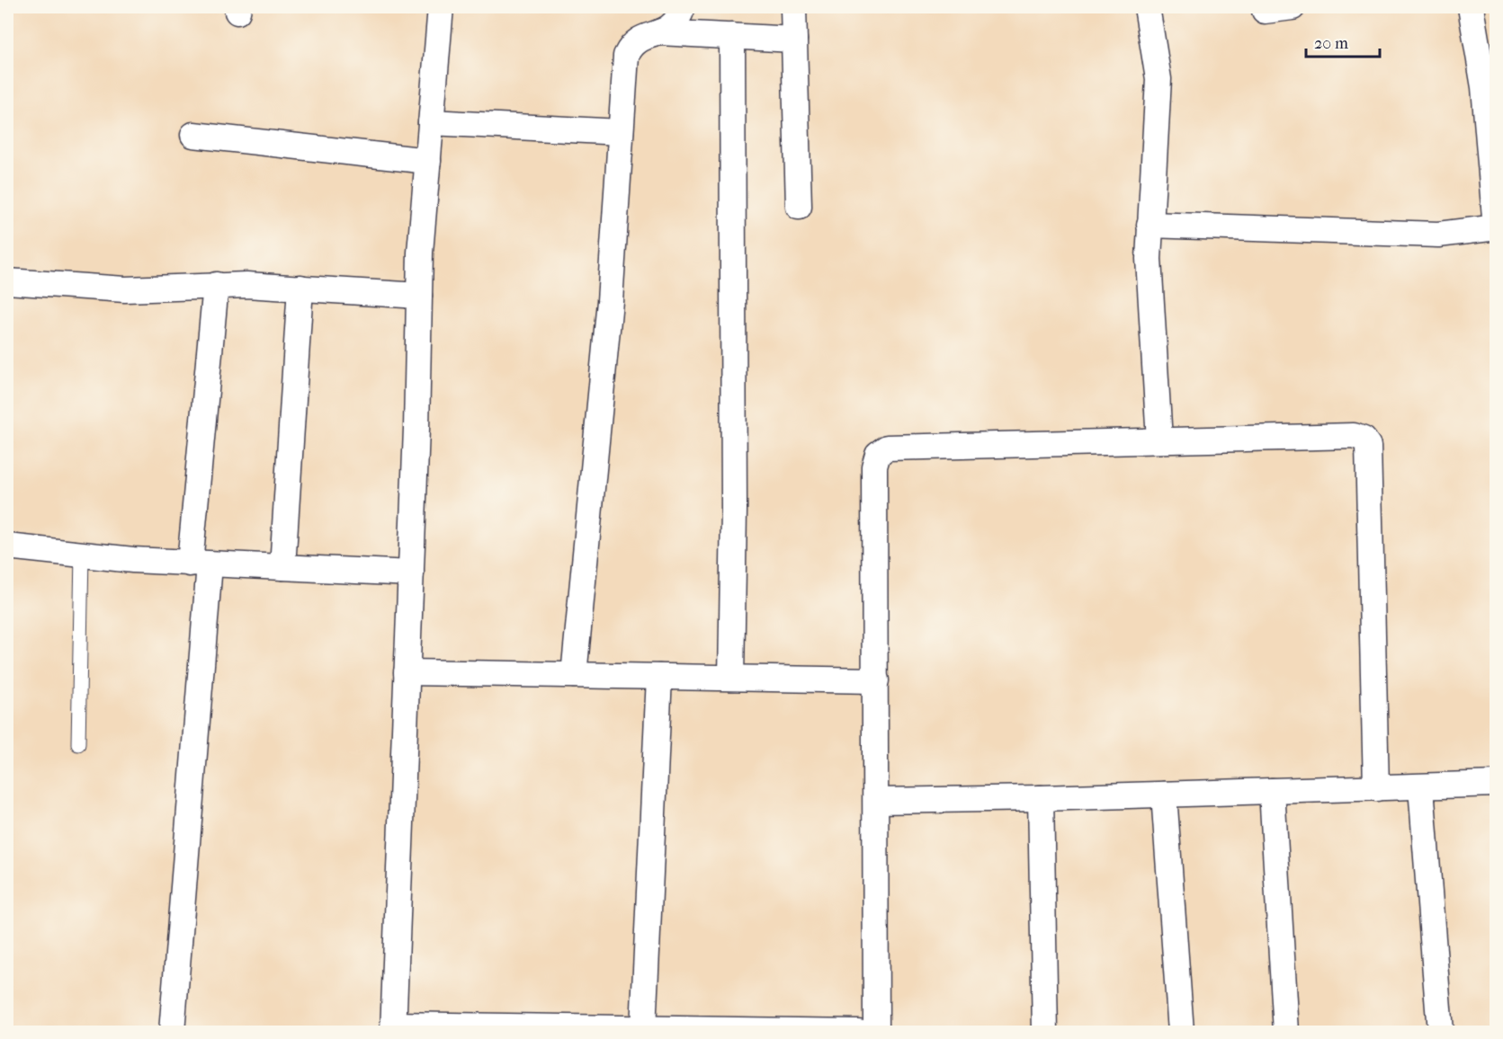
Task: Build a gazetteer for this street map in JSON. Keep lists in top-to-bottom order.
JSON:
{
  "scale_bar": "20 m"
}
